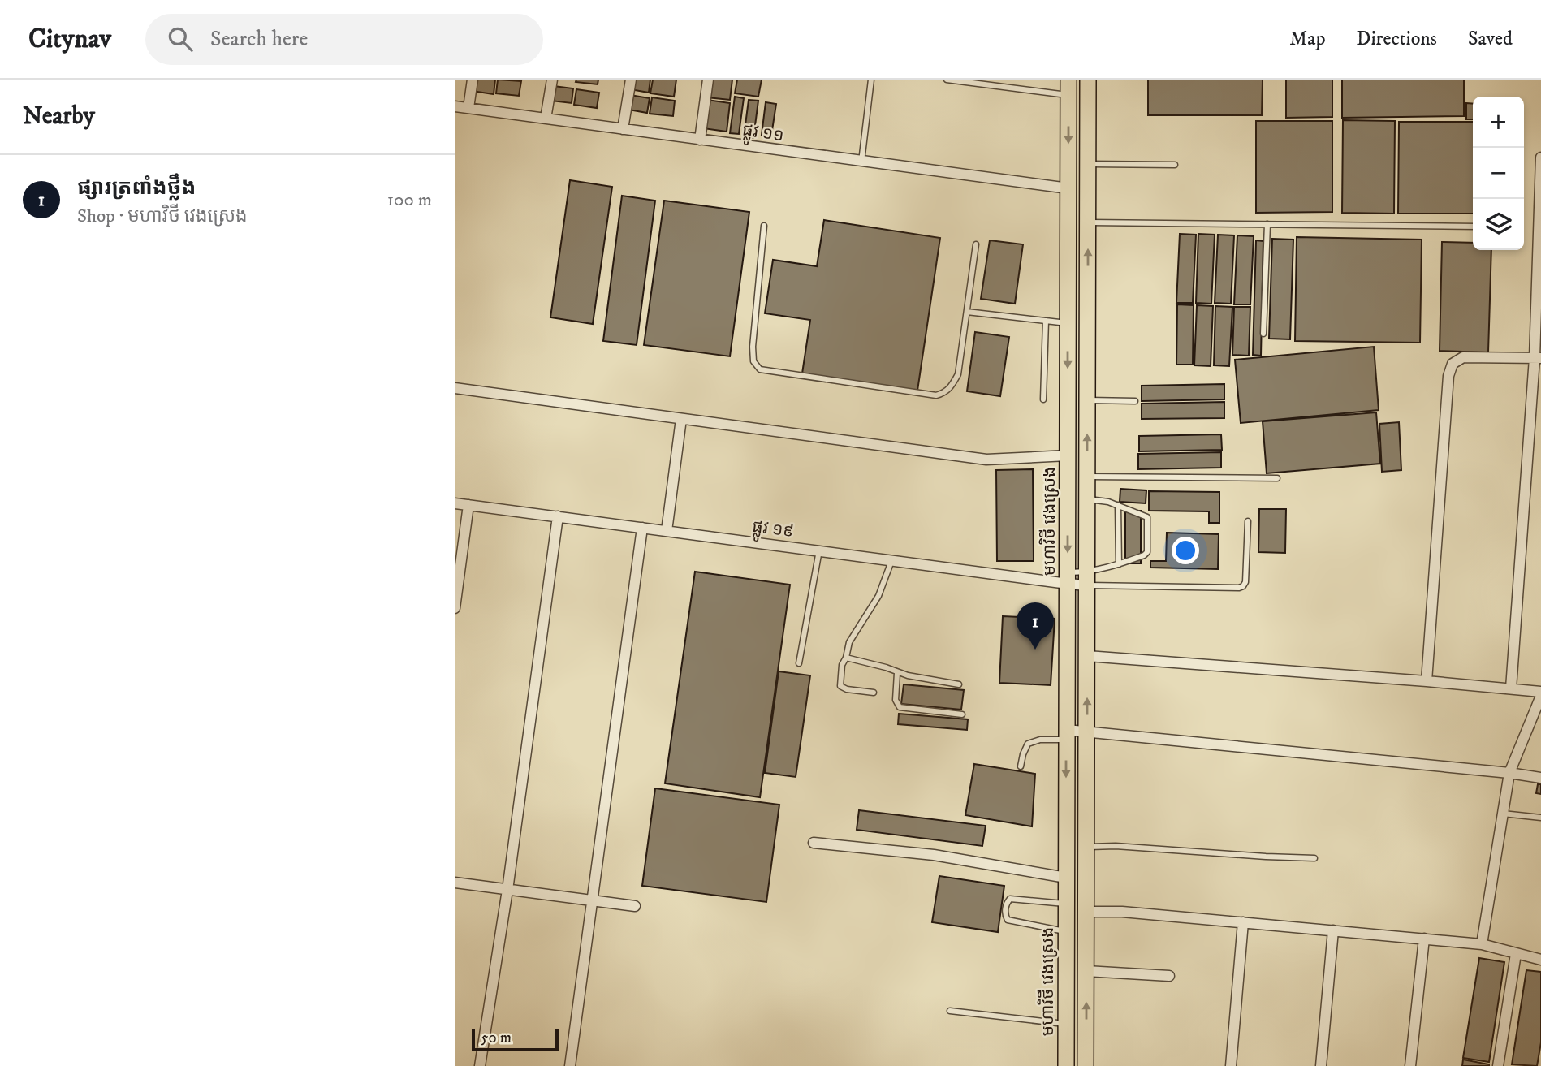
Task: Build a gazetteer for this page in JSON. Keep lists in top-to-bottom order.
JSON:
{
  "streets": {
    "main road": ["មហាវិថី វេងស្រេង"],
    "street": ["ផ្លូវ ១១", "ផ្លូវ ១៩"]
  },
  "crossings": [
    ["ផ្លូវ ១១", "មហាវិថី វេងស្រេង"],
    ["មហាវិថី វេងស្រេង", "ផ្លូវ ១៩"]
  ],
  "scale_bar": "50 m",
  "page": {
    "header": "Citynav",
    "search": "Search here",
    "nav": ["Map", "Directions", "Saved"],
    "heading": "Nearby",
    "map_buttons": ["+", "−"],
    "list": [
      {
        "mark": "1",
        "name": "ផ្សារត្រពាំងថ្លឹង",
        "note": "Shop · មហាវិថី វេងស្រេង",
        "value": "100 m"
      }
    ],
    "pins": "1",
    "scale": "50 m"
  }
}
